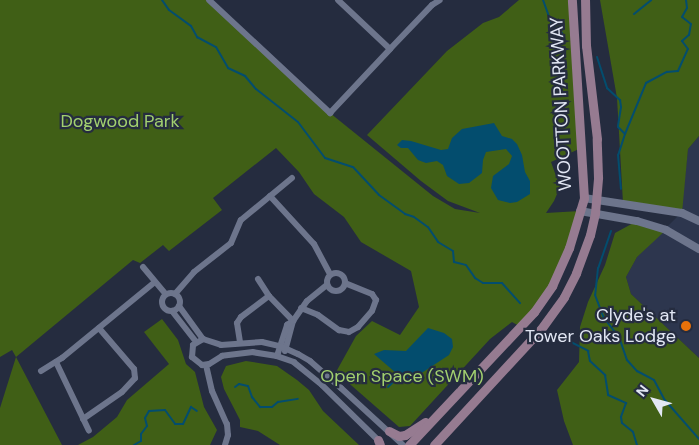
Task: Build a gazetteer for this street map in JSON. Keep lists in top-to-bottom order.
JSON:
{
  "streets": {
    "main road": ["WOOTTON PARKWAY"]
  },
  "parks": ["Dogwood Park", "Open Space (SWM)"],
  "places": ["Clyde's at Tower Oaks Lodge"],
  "north": "top left"
}
